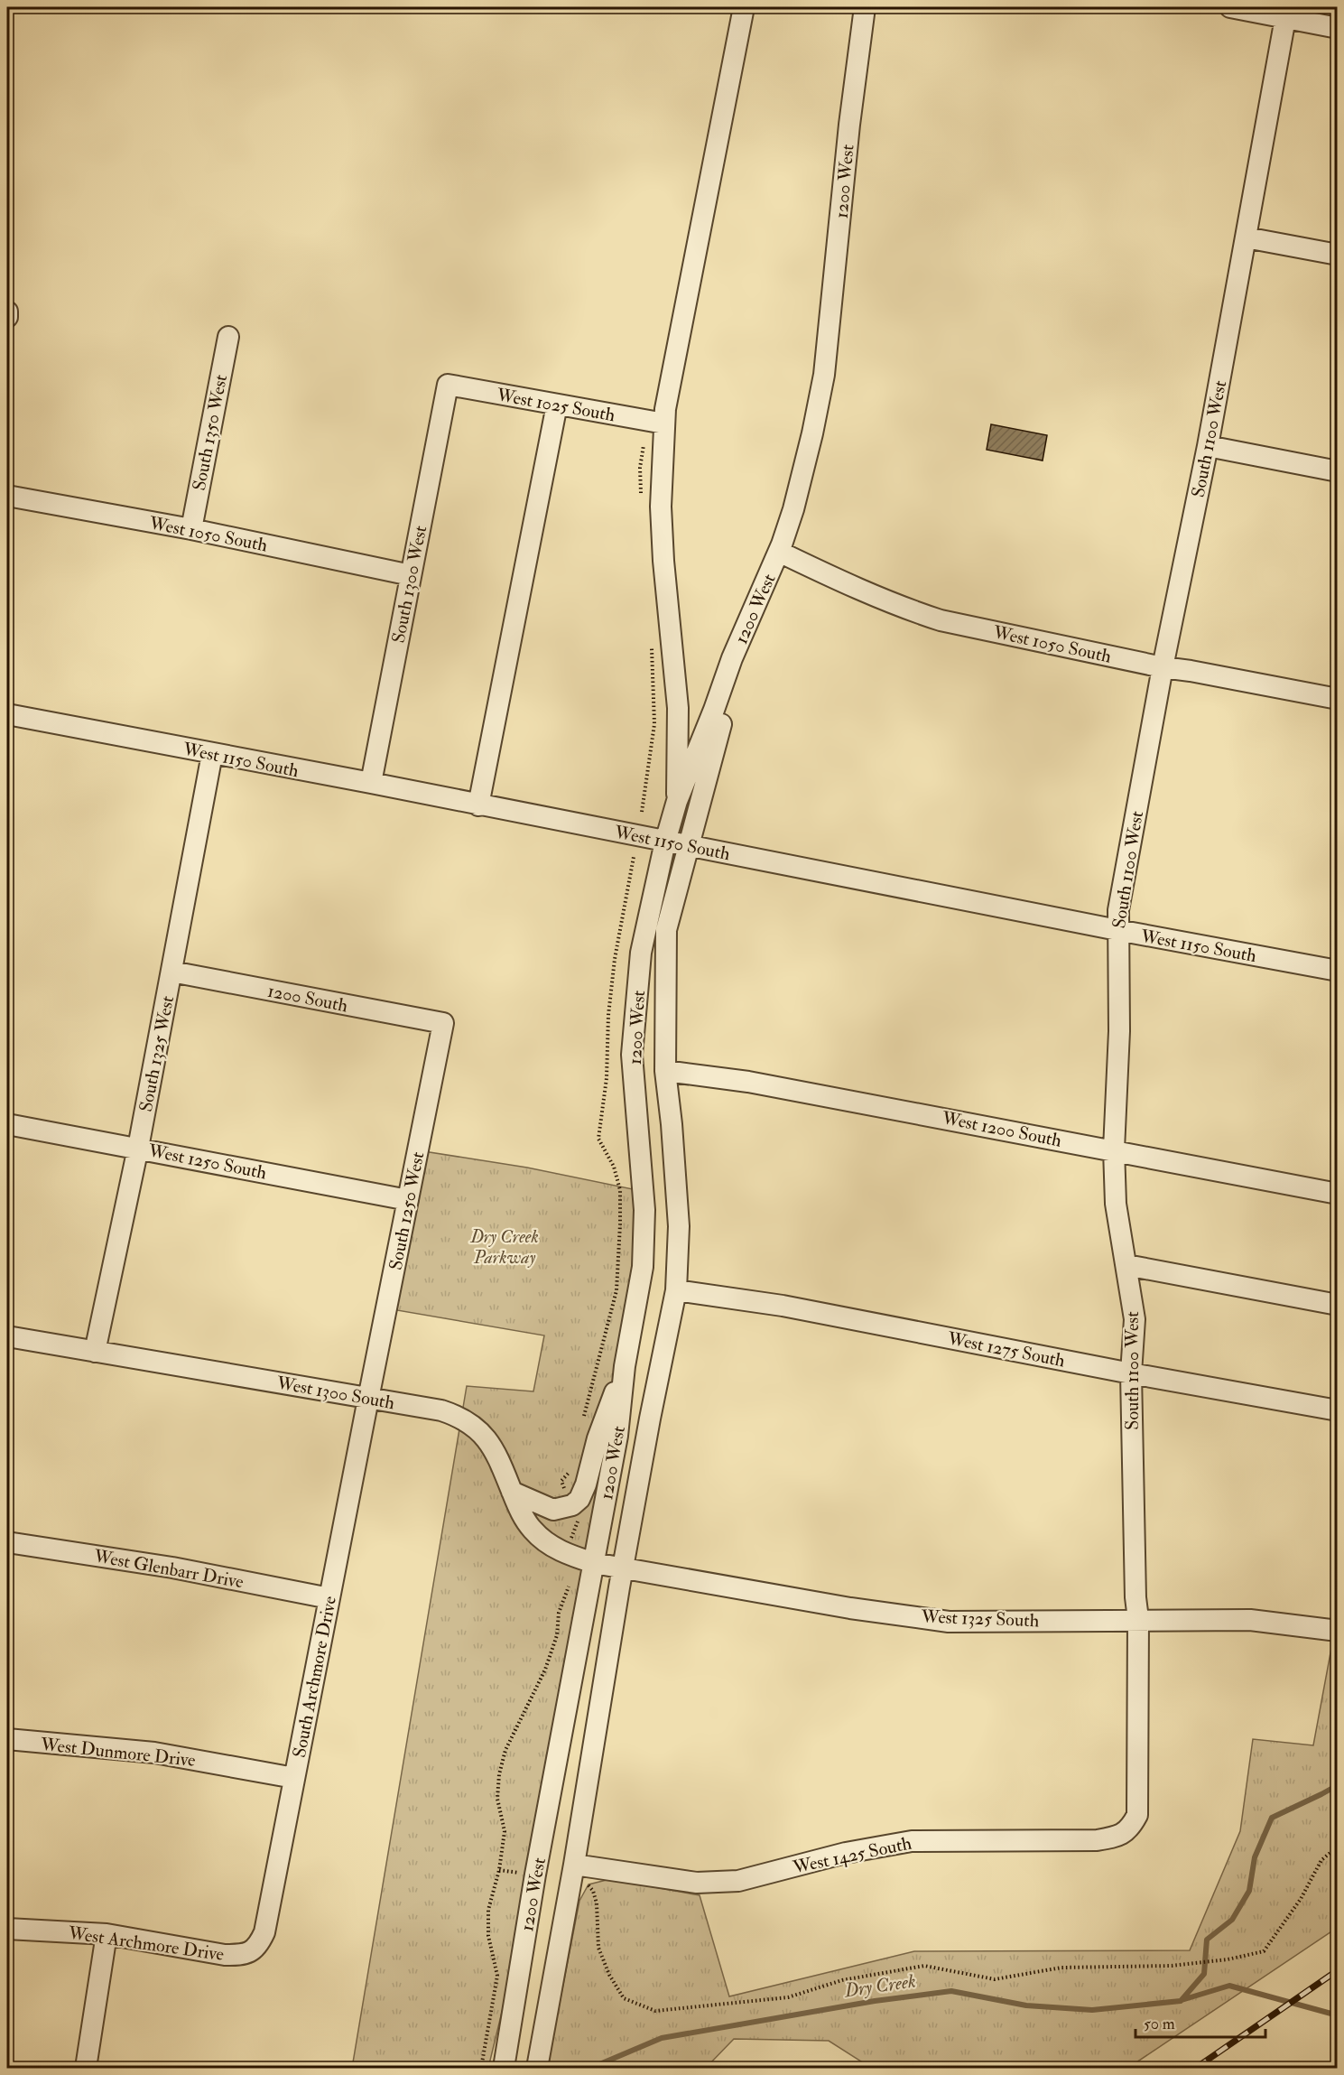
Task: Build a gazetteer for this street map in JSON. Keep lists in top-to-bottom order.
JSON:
{
  "streets": {
    "street": [
      "1200 West",
      "West 1025 South",
      "South 1350 West",
      "South 1100 West",
      "West 1050 South",
      "South 1300 West",
      "West 1150 South",
      "1200 South",
      "South 1325 West",
      "West 1200 South",
      "West 1250 South",
      "South 1250 West",
      "West 1275 South",
      "West 1300 South",
      "West Glenbarr Drive",
      "West 1325 South",
      "South Archmore Drive",
      "West Dunmore Drive",
      "West 1425 South",
      "West Archmore Drive"
    ]
  },
  "crossings": [
    ["1200 West", "West 1050 South"],
    ["1200 West", "West 1150 South"],
    ["1200 West", "West 1200 South"],
    ["1200 West", "West 1275 South"],
    ["1200 West", "West 1300 South"],
    ["1200 West", "West 1325 South"],
    ["1200 West", "West 1425 South"],
    ["West 1025 South", "South 1300 West"],
    ["South 1350 West", "West 1050 South"],
    ["South 1100 West", "West 1050 South"],
    ["South 1100 West", "West 1150 South"],
    ["South 1100 West", "West 1200 South"],
    ["South 1100 West", "West 1275 South"],
    ["South 1100 West", "West 1325 South"],
    ["South 1100 West", "West 1425 South"],
    ["West 1050 South", "South 1300 West"],
    ["South 1300 West", "West 1150 South"],
    ["West 1150 South", "South 1325 West"],
    ["1200 South", "South 1325 West"],
    ["1200 South", "South 1250 West"],
    ["South 1325 West", "West 1250 South"],
    ["South 1325 West", "West 1300 South"],
    ["West 1250 South", "South 1250 West"],
    ["South 1250 West", "West 1300 South"],
    ["South 1250 West", "South Archmore Drive"],
    ["West 1300 South", "West 1325 South"],
    ["West 1300 South", "South Archmore Drive"],
    ["West Glenbarr Drive", "South Archmore Drive"],
    ["South Archmore Drive", "West Dunmore Drive"],
    ["South Archmore Drive", "West Archmore Drive"]
  ],
  "water": ["Dry Creek"],
  "parks": ["Dry Creek Parkway"],
  "scale_bar": "50 m"
}
